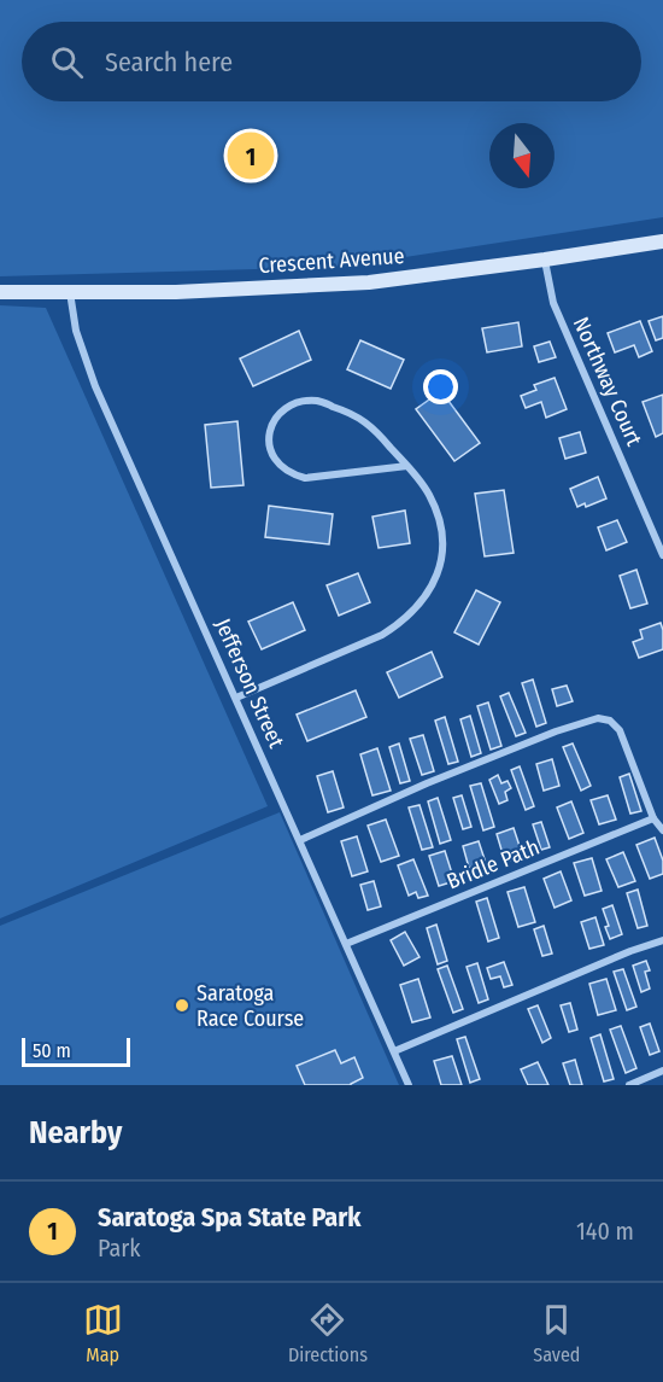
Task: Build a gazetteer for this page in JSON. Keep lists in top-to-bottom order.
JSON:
{
  "streets": {
    "street": [
      "Crescent Avenue",
      "Northway Court",
      "Jefferson Street",
      "Bridle Path"
    ]
  },
  "crossings": [
    ["Crescent Avenue", "Northway Court"],
    ["Crescent Avenue", "Jefferson Street"],
    ["Jefferson Street", "Bridle Path"]
  ],
  "places": ["Saratoga Race Course"],
  "scale_bar": "50 m",
  "north": "bottom",
  "page": {
    "search": "Search here",
    "pins": "1",
    "scale": "50 m",
    "heading": "Nearby",
    "list": [
      {
        "mark": "1",
        "name": "Saratoga Spa State Park",
        "note": "Park",
        "value": "140 m"
      }
    ],
    "nav": ["Map", "Directions", "Saved"]
  }
}
